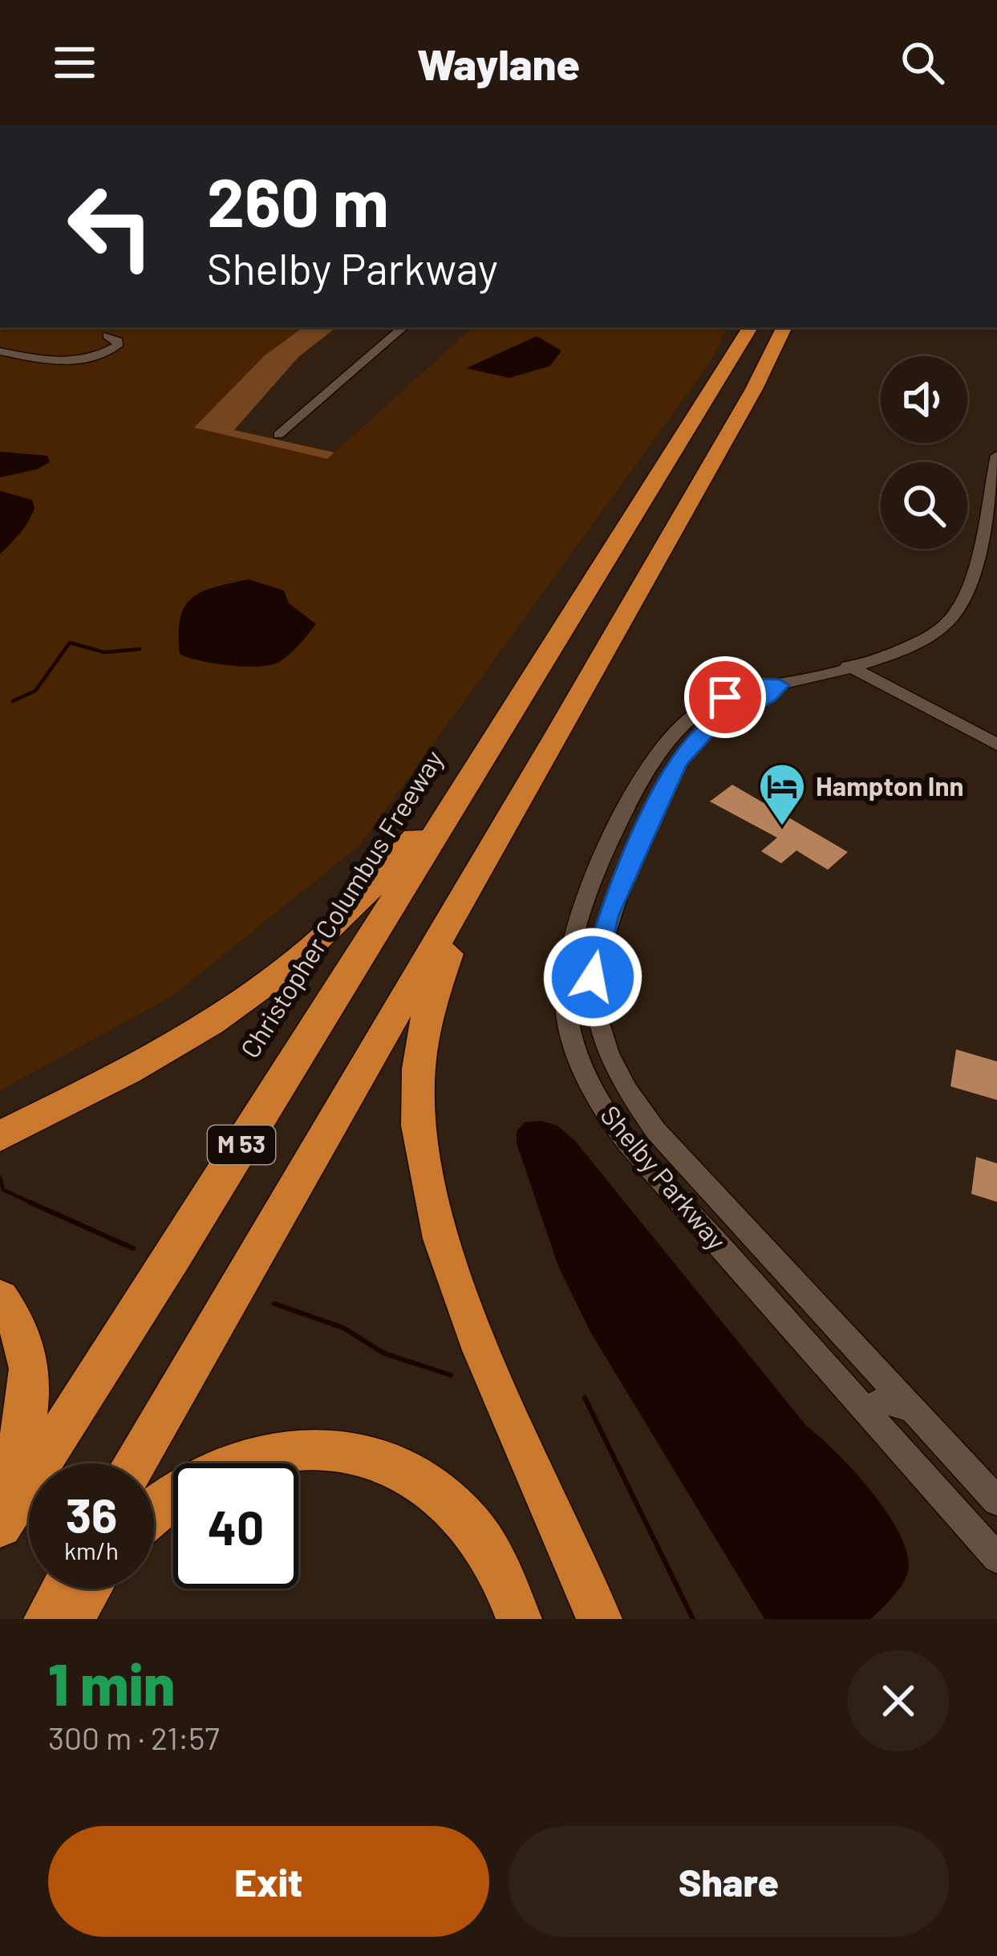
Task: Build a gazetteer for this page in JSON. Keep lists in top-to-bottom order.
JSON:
{
  "streets": {
    "highway": ["Christopher Columbus Freeway", "M 53"],
    "street": ["Shelby Parkway"]
  },
  "places": {
    "hotel": ["Hampton Inn"]
  },
  "page": {
    "header": "Waylane",
    "turn": ["260 m", "Shelby Parkway"],
    "speed": "36 km/h",
    "limit": "40",
    "heading": ["1 min", "300 m · 21:57"],
    "buttons": ["Exit", "Share"]
  }
}
